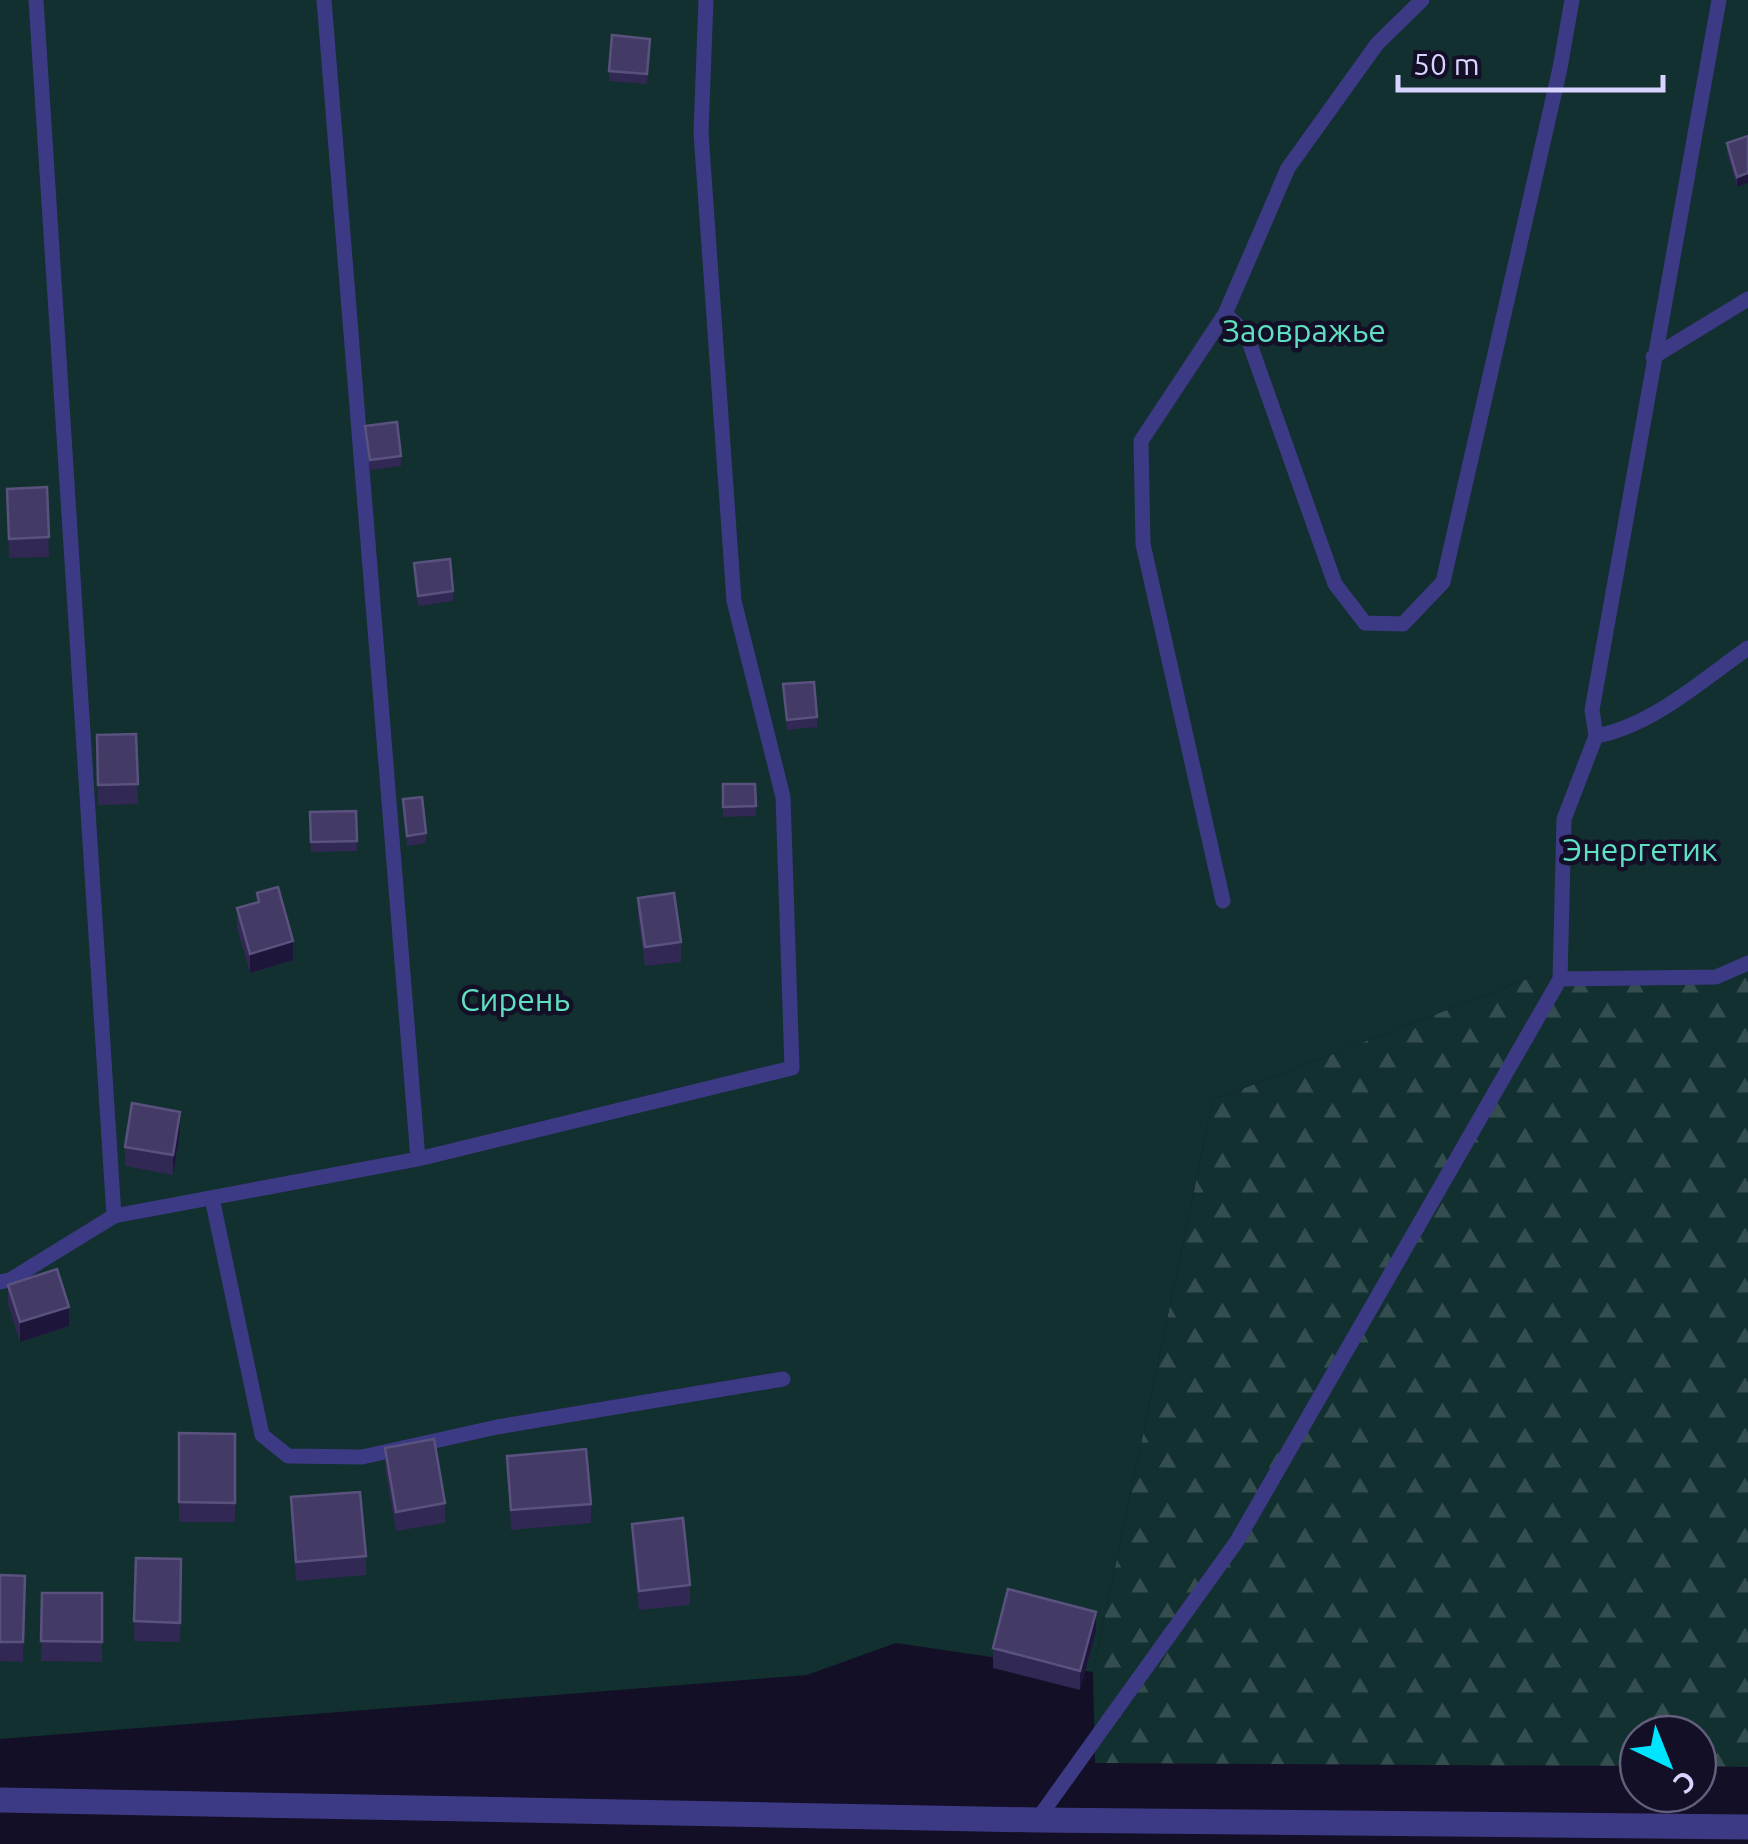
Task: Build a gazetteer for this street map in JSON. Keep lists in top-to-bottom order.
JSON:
{
  "parks": ["Заовражье", "Энергетик", "Сирень"],
  "scale_bar": "50 m",
  "north": "bottom right"
}
